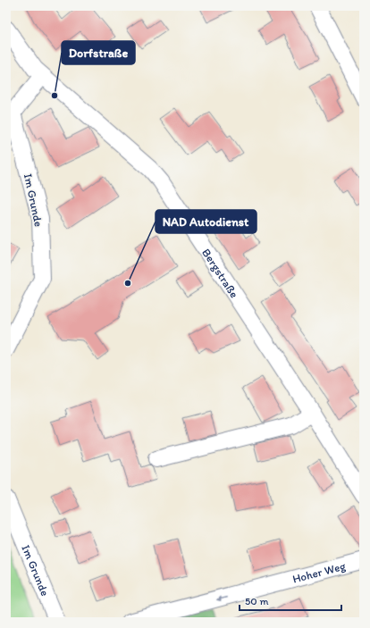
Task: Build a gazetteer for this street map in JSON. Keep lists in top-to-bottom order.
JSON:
{
  "streets": {
    "street": ["Im Grunde", "Bergstraße", "Hoher Weg"]
  },
  "crossings": [
    ["Im Grunde", "Bergstraße"]
  ],
  "one_way": ["Hoher Weg"],
  "places": ["Dorfstraße", "NAD Autodienst"],
  "scale_bar": "50 m"
}
